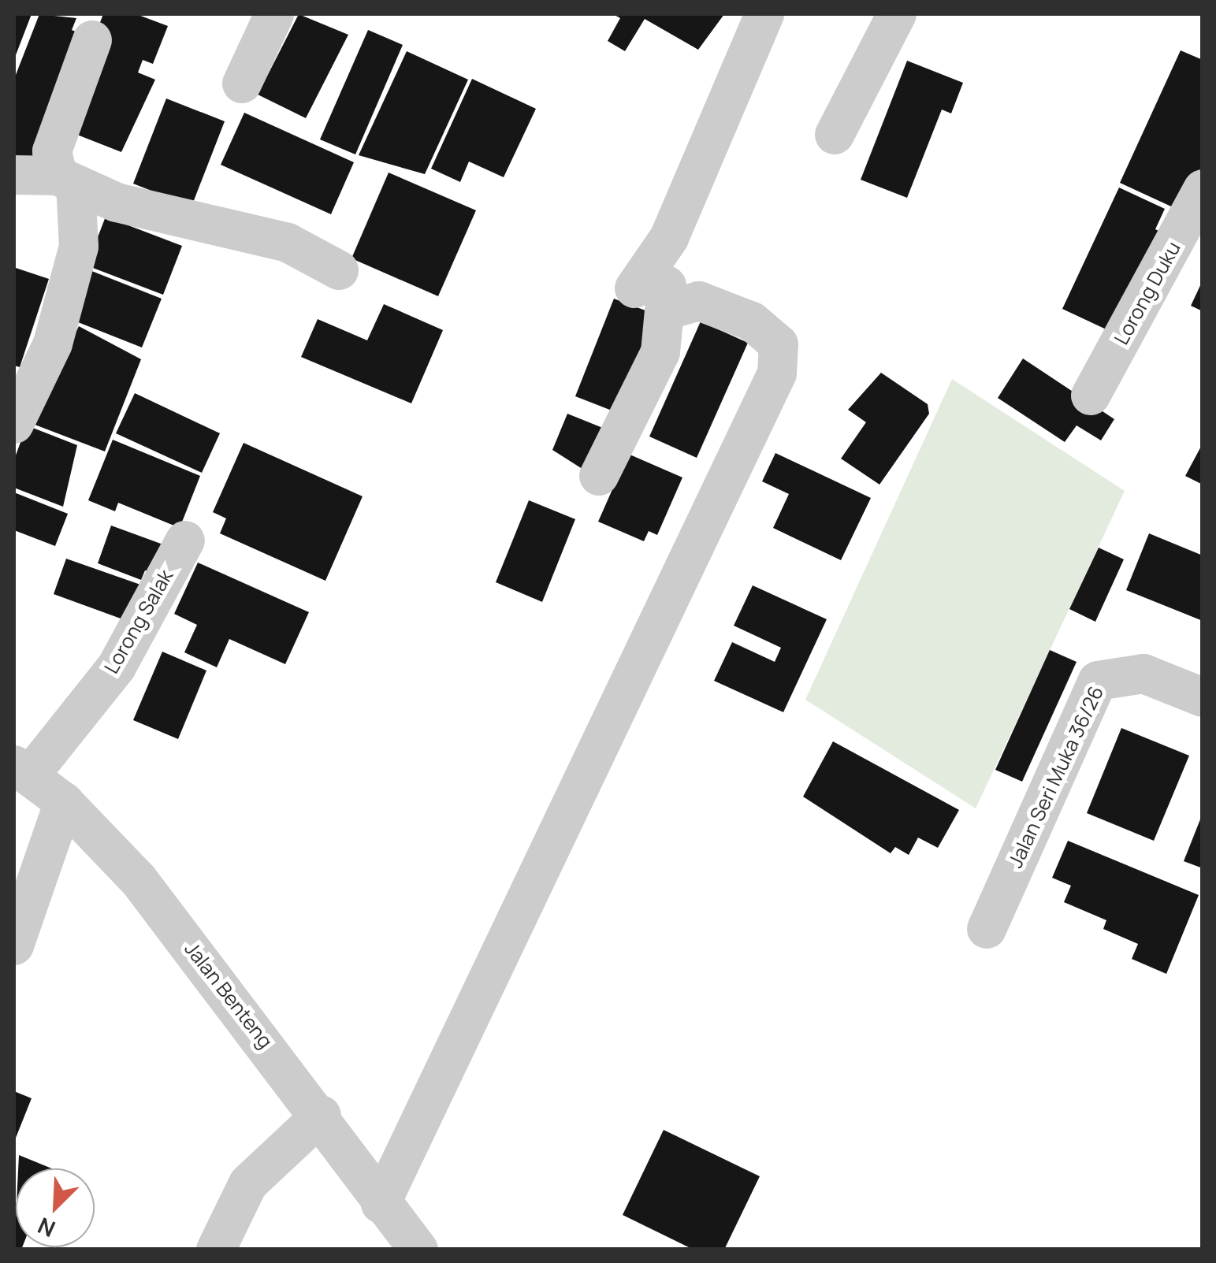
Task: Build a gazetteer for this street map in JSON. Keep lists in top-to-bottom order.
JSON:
{
  "streets": {
    "street": [
      "Lorong Duku",
      "Lorong Salak",
      "Jalan Seri Muka 36/26",
      "Jalan Benteng"
    ]
  },
  "crossings": [
    ["Lorong Salak", "Jalan Benteng"]
  ],
  "north": "bottom left"
}
